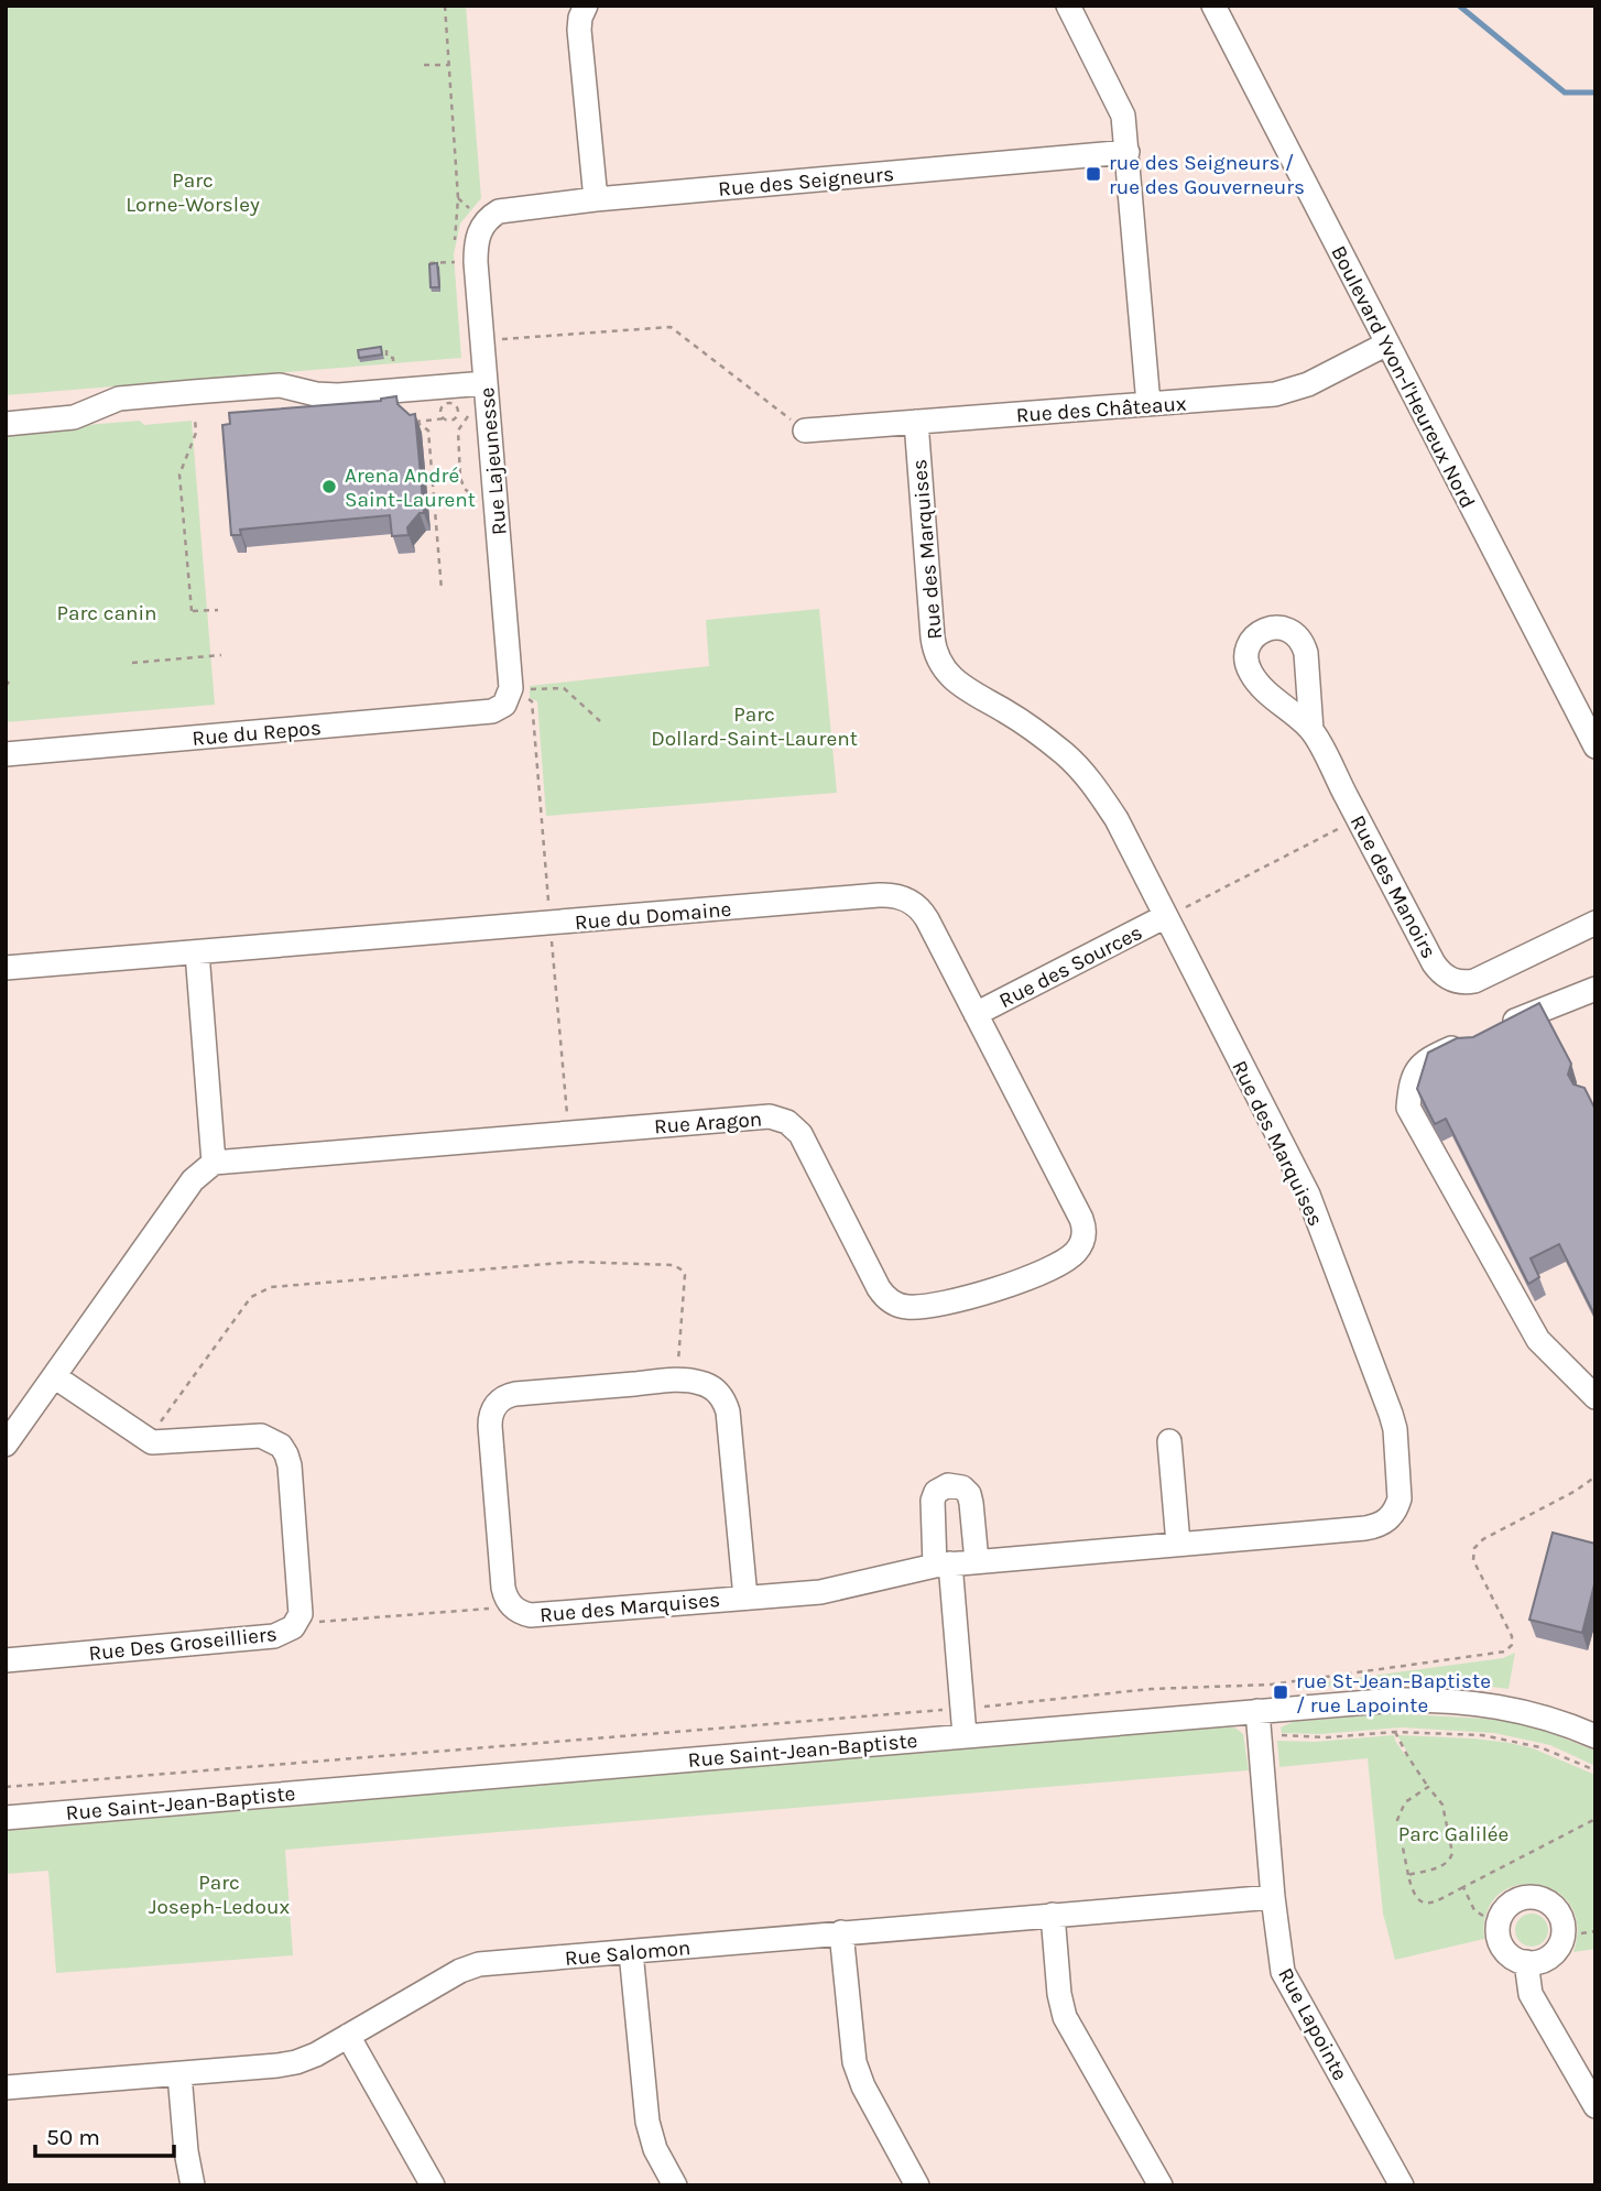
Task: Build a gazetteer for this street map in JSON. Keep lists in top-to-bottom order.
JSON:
{
  "streets": {
    "street": [
      "Rue des Seigneurs",
      "Boulevard Yvon-l'Heureux Nord",
      "Rue des Châteaux",
      "Rue Lajeunesse",
      "Rue des Marquises",
      "Rue du Repos",
      "Rue des Manoirs",
      "Rue du Domaine",
      "Rue des Sources",
      "Rue Aragon",
      "Rue Des Groseilliers",
      "Rue Saint-Jean-Baptiste",
      "Rue Salomon",
      "Rue Lapointe"
    ]
  },
  "crossings": [
    ["Rue des Seigneurs", "Rue Lajeunesse"],
    ["Boulevard Yvon-l'Heureux Nord", "Rue des Châteaux"],
    ["Rue des Châteaux", "Rue des Marquises"],
    ["Rue Lajeunesse", "Rue du Repos"],
    ["Rue des Marquises", "Rue des Sources"],
    ["Rue du Domaine", "Rue des Sources"],
    ["Rue du Domaine", "Rue Aragon"],
    ["Rue Saint-Jean-Baptiste", "Rue Lapointe"],
    ["Rue Salomon", "Rue Lapointe"]
  ],
  "parks": [
    "Parc Lorne-Worsley",
    "Parc canin",
    "Parc Dollard-Saint-Laurent",
    "Parc Galilée",
    "Parc Joseph-Ledoux"
  ],
  "places": {
    "transit": ["rue des Seigneurs / rue des Gouverneurs", "rue St-Jean-Baptiste / rue Lapointe"],
    "other": ["Arena André Saint-Laurent"]
  },
  "scale_bar": "50 m"
}
